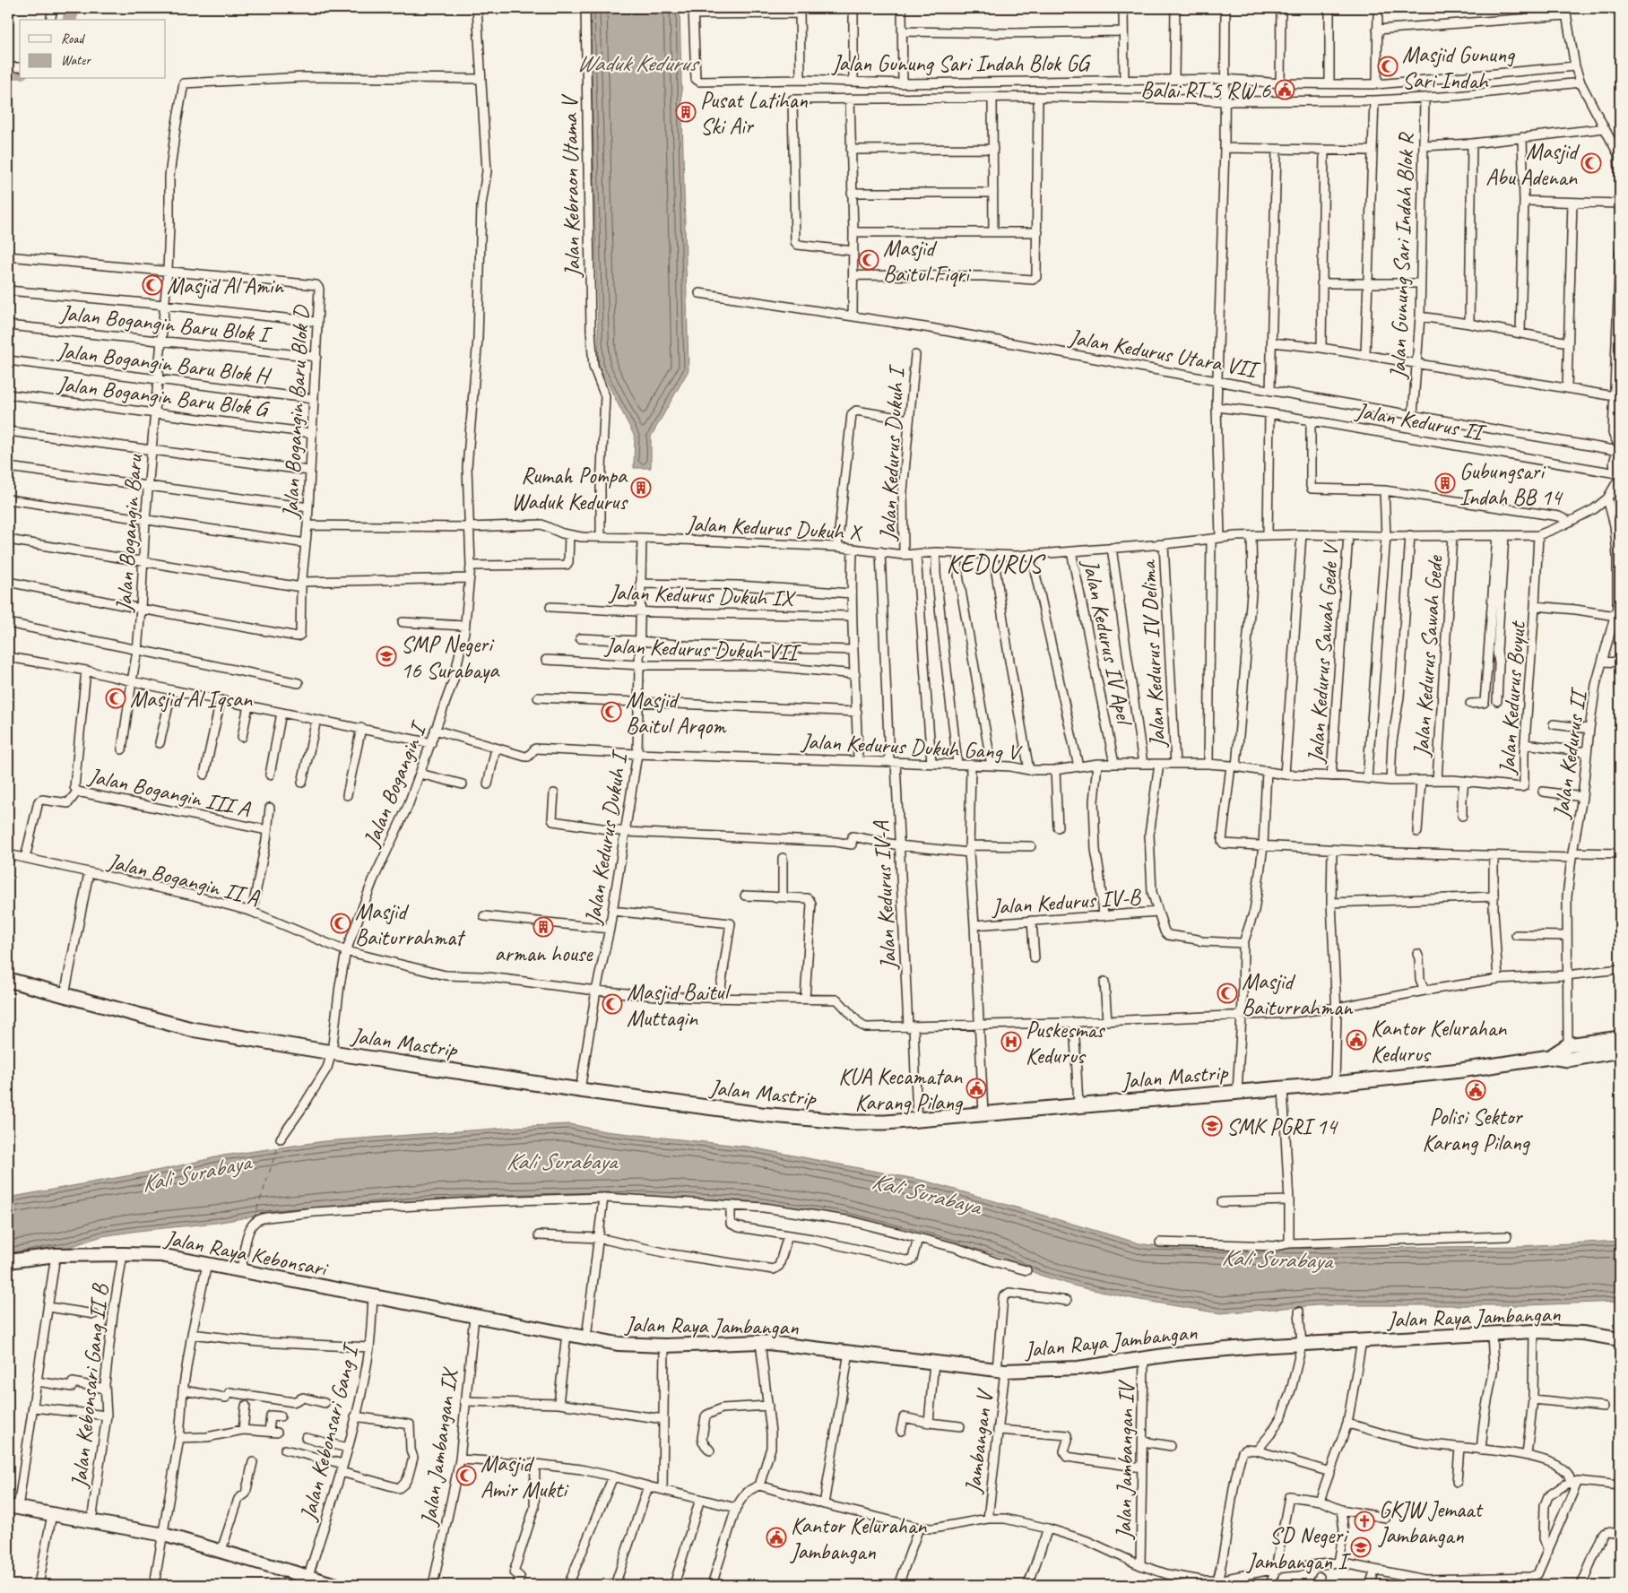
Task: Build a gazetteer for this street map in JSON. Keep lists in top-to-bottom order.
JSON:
{
  "streets": {
    "main road": ["Jalan Mastrip", "Jalan Raya Kebonsari", "Jalan Raya Jambangan"],
    "street": [
      "Jalan Gunung Sari Indah Blok GG",
      "Jalan Kebraon Utama V",
      "Jalan Gunung Sari Indah Blok R",
      "Jalan Bogangin Baru Blok I",
      "Jalan Kedurus Utara VII",
      "Jalan Bogangin Baru Blok H",
      "Jalan Bogangin Baru Blok G",
      "Jalan Bogangin Baru Blok D",
      "Jalan Kedurus II",
      "Jalan Kedurus Dukuh I",
      "Jalan Kedurus Dukuh X",
      "Jalan Bogangin Baru",
      "Jalan Kedurus Dukuh IX",
      "Jalan Kedurus IV Apel",
      "Jalan Kedurus Dukuh VII",
      "Jalan Kedurus IV Delima",
      "Jalan Kedurus Sawah Gede V",
      "Jalan Kedurus Sawah Gede",
      "Jalan Kedurus Buyut",
      "Jalan Kedurus Dukuh Gang V",
      "Jalan Bogangin I",
      "Jalan Bogangin III A",
      "Jalan Bogangin II A",
      "Jalan Kedurus IV-A",
      "Jalan Kedurus IV-B",
      "Jalan Kebonsari Gang II B",
      "Jalan Kebonsari Gang I",
      "Jambangan V",
      "Jalan Jambangan IX",
      "Jalan Jambangan IV"
    ]
  },
  "crossings": [
    ["Jalan Kebraon Utama V", "Jalan Kedurus Dukuh X"],
    ["Jalan Gunung Sari Indah Blok R", "Jalan Kedurus Utara VII"],
    ["Jalan Bogangin Baru Blok I", "Jalan Bogangin Baru Blok D"],
    ["Jalan Bogangin Baru Blok I", "Jalan Bogangin Baru"],
    ["Jalan Bogangin Baru Blok H", "Jalan Bogangin Baru Blok D"],
    ["Jalan Bogangin Baru Blok H", "Jalan Bogangin Baru"],
    ["Jalan Bogangin Baru Blok G", "Jalan Bogangin Baru Blok D"],
    ["Jalan Bogangin Baru Blok G", "Jalan Bogangin Baru"],
    ["Jalan Bogangin Baru Blok D", "Jalan Bogangin Baru"],
    ["Jalan Kedurus II", "Jalan Mastrip"],
    ["Jalan Kedurus Dukuh I", "Jalan Kedurus Dukuh X"],
    ["Jalan Kedurus Dukuh I", "Jalan Kedurus Dukuh IX"],
    ["Jalan Kedurus Dukuh I", "Jalan Kedurus Dukuh VII"],
    ["Jalan Kedurus Dukuh I", "Jalan Kedurus Dukuh Gang V"],
    ["Jalan Kedurus Dukuh I", "Jalan Bogangin II A"],
    ["Jalan Kedurus Dukuh I", "Jalan Mastrip"],
    ["Jalan Kedurus Dukuh X", "Jalan Kedurus IV Apel"],
    ["Jalan Kedurus Dukuh X", "Jalan Kedurus IV Delima"],
    ["Jalan Kedurus Dukuh X", "Jalan Kedurus IV-A"],
    ["Jalan Bogangin Baru", "Jalan Bogangin I"],
    ["Jalan Kedurus IV Apel", "Jalan Kedurus Dukuh Gang V"],
    ["Jalan Kedurus IV Delima", "Jalan Kedurus Dukuh Gang V"],
    ["Jalan Kedurus Sawah Gede V", "Jalan Kedurus Buyut"],
    ["Jalan Kedurus Sawah Gede", "Jalan Kedurus Buyut"],
    ["Jalan Kedurus Buyut", "Jalan Kedurus Dukuh Gang V"],
    ["Jalan Kedurus Dukuh Gang V", "Jalan Kedurus IV-A"],
    ["Jalan Kedurus Dukuh Gang V", "Jalan Kedurus IV-B"],
    ["Jalan Bogangin I", "Jalan Bogangin II A"],
    ["Jalan Bogangin I", "Jalan Mastrip"],
    ["Jalan Bogangin II A", "Jalan Kedurus IV-A"],
    ["Jalan Bogangin II A", "Jalan Kedurus IV-B"],
    ["Jalan Kedurus IV-A", "Jalan Mastrip"],
    ["Jalan Kedurus IV-B", "Jalan Mastrip"],
    ["Jalan Raya Kebonsari", "Jalan Raya Jambangan"],
    ["Jalan Raya Kebonsari", "Jalan Kebonsari Gang II B"],
    ["Jalan Raya Kebonsari", "Jalan Kebonsari Gang I"],
    ["Jalan Raya Kebonsari", "Jalan Jambangan IX"],
    ["Jalan Raya Jambangan", "Jambangan V"],
    ["Jalan Raya Jambangan", "Jalan Jambangan IX"],
    ["Jalan Raya Jambangan", "Jalan Jambangan IV"]
  ],
  "districts": ["KEDURUS"],
  "water": ["Waduk Kedurus", "Kali Surabaya"],
  "places": {
    "mosque": [
      "Masjid Gunung Sari Indah",
      "Masjid Abu Adenan",
      "Masjid Baitul Fiqri",
      "Masjid Al Amin",
      "Masjid Al Iqsan",
      "Masjid Baitul Arqom",
      "Masjid Baiturrahmat",
      "Masjid Baiturrahman",
      "Masjid Baitul Muttaqin",
      "Masjid Amir Mukti"
    ],
    "public building": [
      "Balai RT 5 RW 6",
      "Kantor Kelurahan Kedurus",
      "KUA Kecamatan Karang Pilang",
      "Polisi Sektor Karang Pilang",
      "Kantor Kelurahan Jambangan"
    ],
    "building": [
      "Pusat Latihan Ski Air",
      "Gubungsari Indah BB 14",
      "Rumah Pompa Waduk Kedurus",
      "arman house"
    ],
    "school or university": ["SMP Negeri 16 Surabaya", "SMK PGRI 14", "SD Negeri Jambangan I"],
    "hospital": ["Puskesmas Kedurus"],
    "church": ["GKJW Jemaat Jambangan"]
  },
  "legend": ["Road", "Water"]
}
